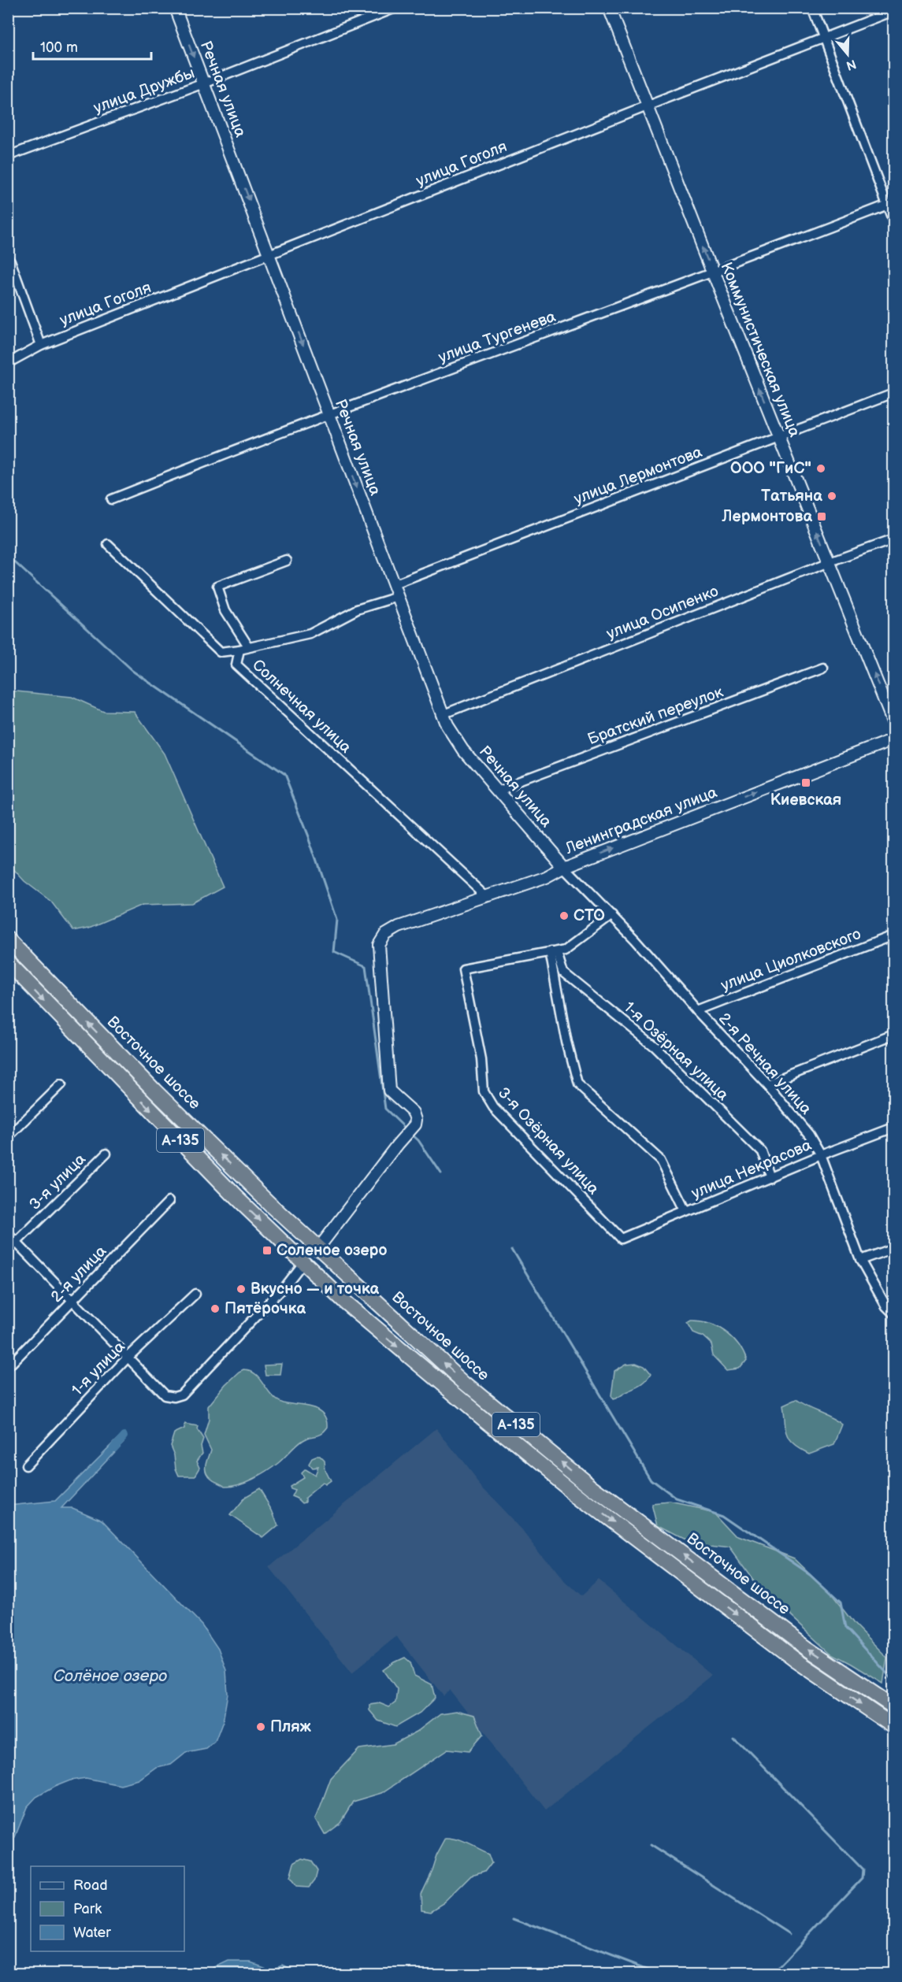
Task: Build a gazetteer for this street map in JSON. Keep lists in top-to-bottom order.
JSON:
{
  "streets": {
    "highway": ["Восточное шоссе", "А-135"],
    "street": [
      "Речная улица",
      "улица Дружбы",
      "улица Гоголя",
      "улица Тургенева",
      "Коммунистическая улица",
      "улица Лермонтова",
      "улица Осипенко",
      "Солнечная улица",
      "Братский переулок",
      "Ленинградская улица",
      "улица Циолковского",
      "1-я Озёрная улица",
      "2-я Речная улица",
      "3-я Озёрная улица",
      "улица Некрасова",
      "3-я улица",
      "2-я улица",
      "1-я улица"
    ]
  },
  "crossings": [
    ["Речная улица", "улица Дружбы"],
    ["Речная улица", "улица Гоголя"],
    ["Речная улица", "улица Тургенева"],
    ["Речная улица", "улица Лермонтова"],
    ["Речная улица", "улица Осипенко"],
    ["Речная улица", "Братский переулок"],
    ["Речная улица", "Ленинградская улица"],
    ["Речная улица", "2-я Речная улица"],
    ["улица Гоголя", "Коммунистическая улица"],
    ["улица Тургенева", "Коммунистическая улица"],
    ["Коммунистическая улица", "улица Лермонтова"],
    ["Коммунистическая улица", "улица Осипенко"],
    ["Солнечная улица", "Ленинградская улица"],
    ["Ленинградская улица", "Восточное шоссе"],
    ["Ленинградская улица", "2-я Речная улица"],
    ["улица Циолковского", "2-я Речная улица"],
    ["1-я Озёрная улица", "3-я Озёрная улица"],
    ["1-я Озёрная улица", "улица Некрасова"],
    ["2-я Речная улица", "улица Некрасова"],
    ["3-я Озёрная улица", "улица Некрасова"]
  ],
  "one_way": ["Речная улица", "Коммунистическая улица", "Ленинградская улица"],
  "water": ["Солёное озеро"],
  "places": {
    "other": [
      "ООО \"ГиС\"",
      "Татьяна",
      "СТО",
      "Вкусно — и точка",
      "Пятёрочка",
      "Пляж"
    ],
    "transit": ["Лермонтова", "Киевская", "Соленое озеро"]
  },
  "legend": ["Road", "Park", "Water"],
  "scale_bar": "100 m",
  "north": "bottom"
}
